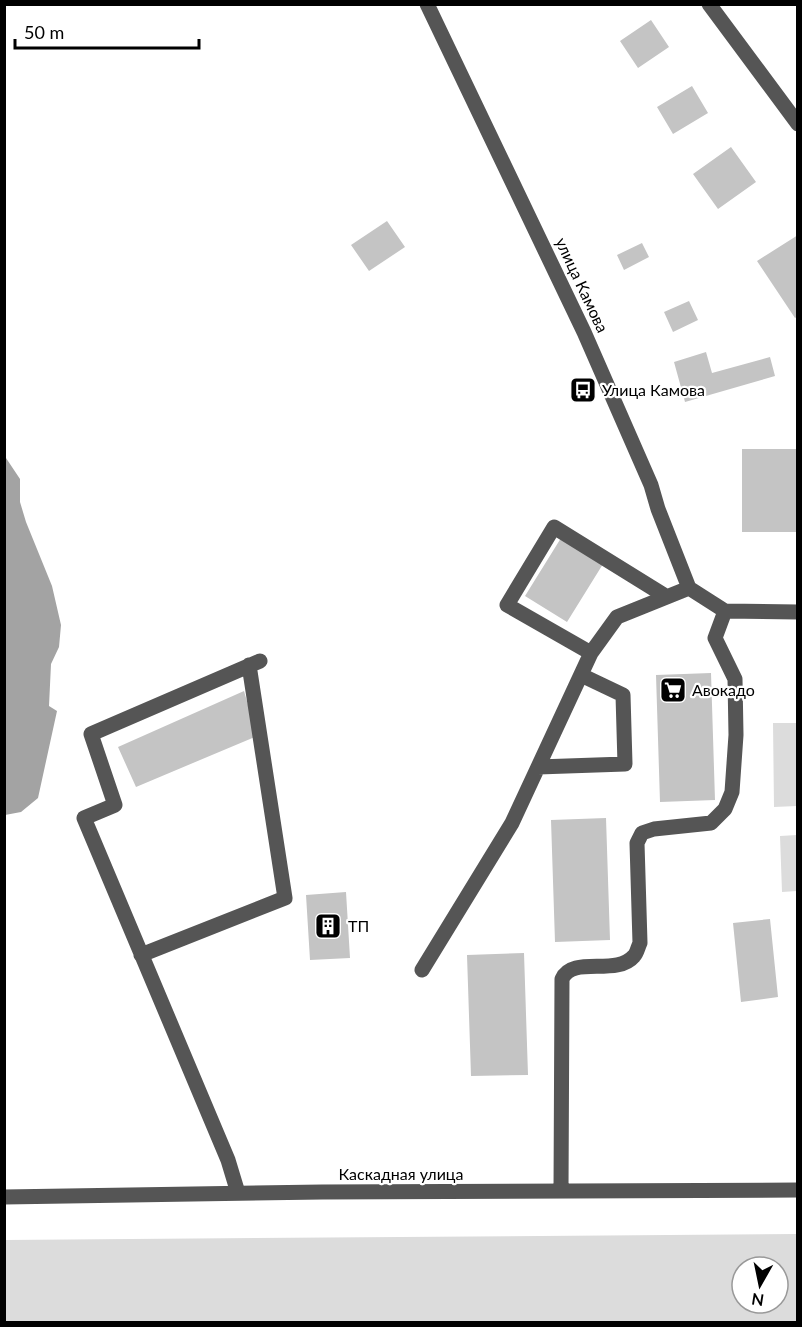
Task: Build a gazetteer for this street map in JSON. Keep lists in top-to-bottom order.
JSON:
{
  "streets": {
    "street": ["улица Камова", "Каскадная улица"]
  },
  "places": {
    "bus stop": ["Улица Камова"],
    "supermarket": ["Авокадо"],
    "building": ["ТП"]
  },
  "scale_bar": "50 m",
  "north": "bottom"
}
